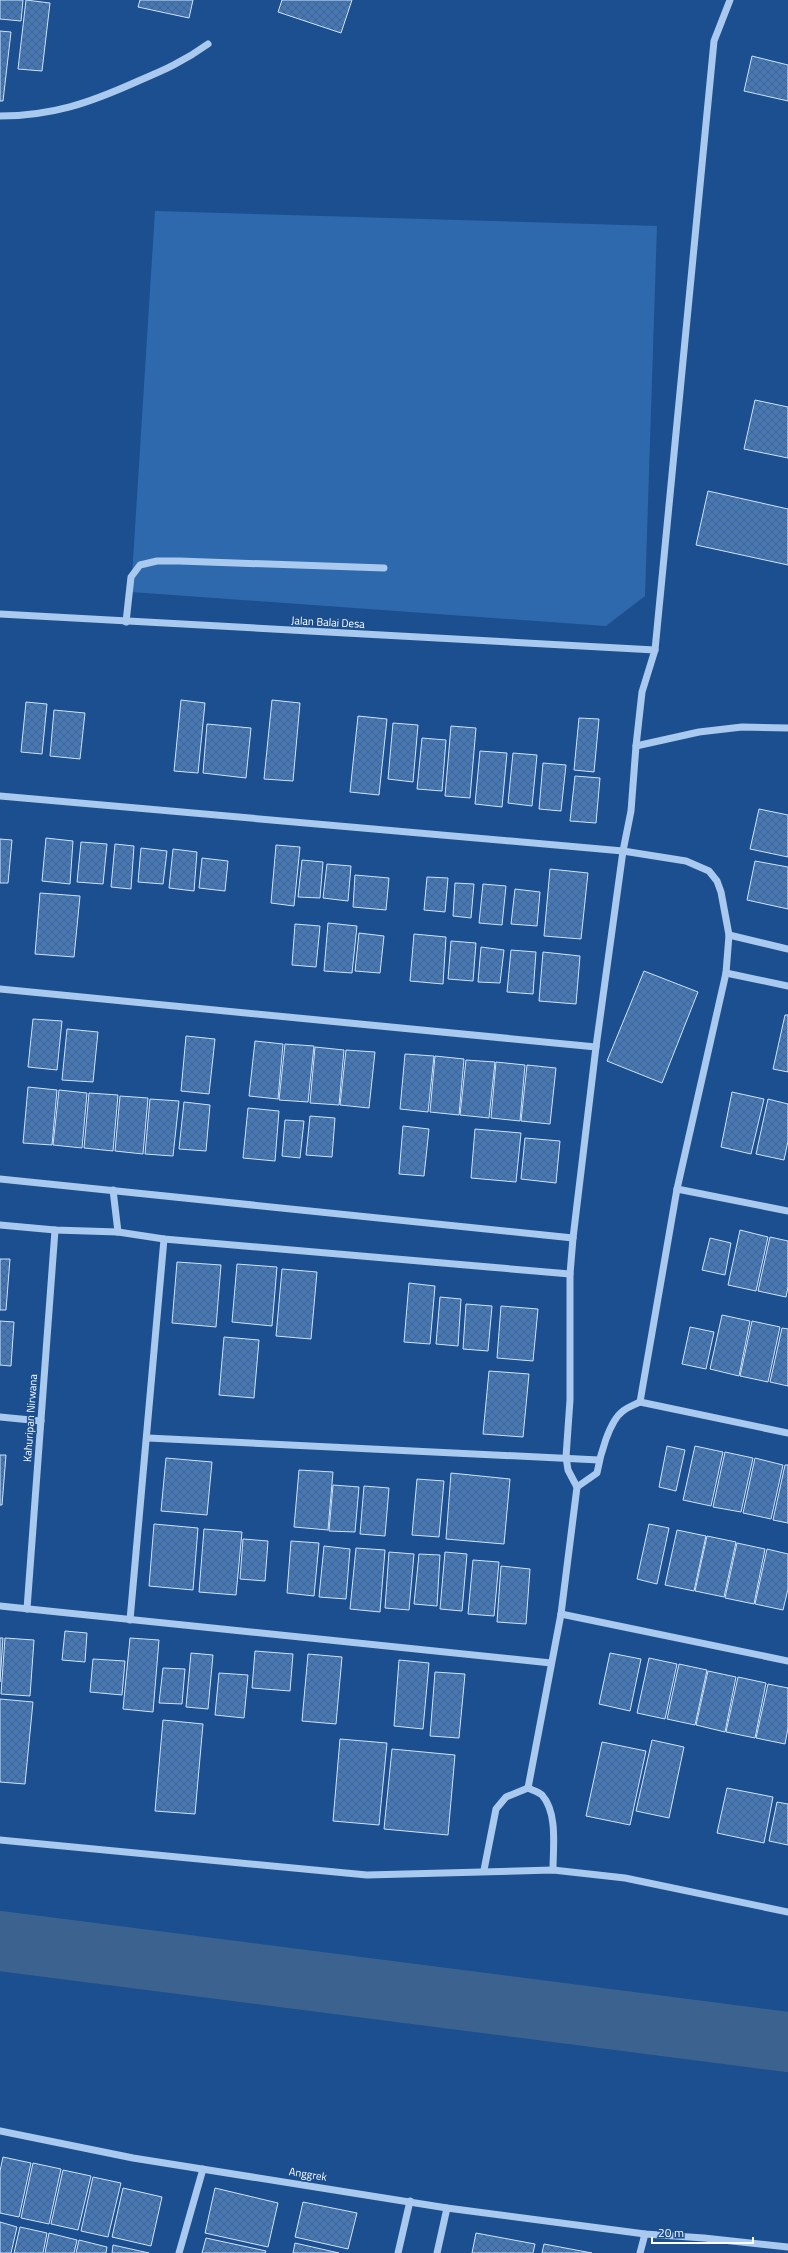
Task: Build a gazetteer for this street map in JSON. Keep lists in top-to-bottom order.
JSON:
{
  "streets": {
    "street": ["Jalan Balai Desa", "Kahuripan Nirwana", "Anggrek"]
  },
  "scale_bar": "20 m"
}
